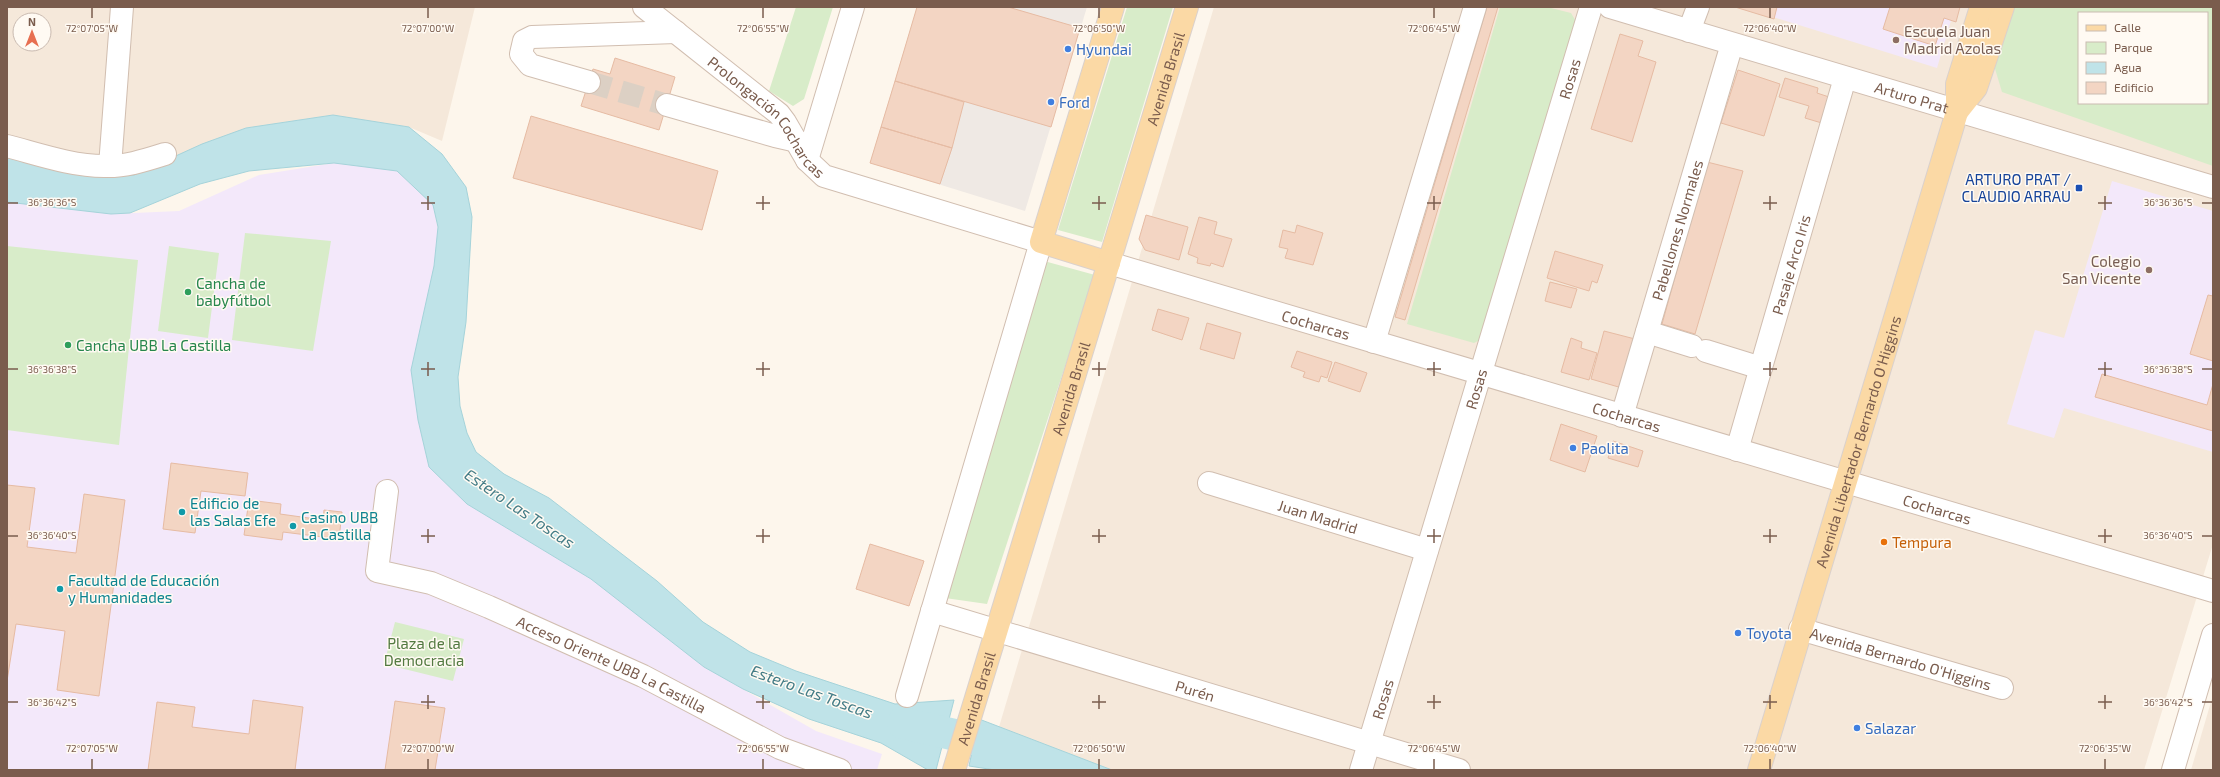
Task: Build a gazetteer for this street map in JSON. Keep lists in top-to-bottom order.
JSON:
{
  "streets": {
    "main road": ["Avenida Brasil", "Cocharcas", "Avenida Libertador Bernardo O'Higgins"],
    "street": [
      "Rosas",
      "Arturo Prat",
      "Prolongación Cocharcas",
      "Pabellones Normales",
      "Pasaje Arco Iris",
      "Juan Madrid",
      "Avenida Bernardo O'Higgins",
      "Acceso Oriente UBB La Castilla",
      "Purén"
    ]
  },
  "crossings": [
    ["Rosas", "Cocharcas"],
    ["Rosas", "Juan Madrid"],
    ["Rosas", "Purén"],
    ["Avenida Brasil", "Cocharcas"],
    ["Avenida Brasil", "Purén"],
    ["Arturo Prat", "Pabellones Normales"],
    ["Arturo Prat", "Pasaje Arco Iris"],
    ["Arturo Prat", "Avenida Libertador Bernardo O'Higgins"],
    ["Prolongación Cocharcas", "Cocharcas"],
    ["Pabellones Normales", "Cocharcas"],
    ["Pasaje Arco Iris", "Cocharcas"],
    ["Cocharcas", "Avenida Libertador Bernardo O'Higgins"],
    ["Avenida Libertador Bernardo O'Higgins", "Avenida Bernardo O'Higgins"]
  ],
  "water": ["Estero Las Toscas"],
  "parks": ["Plaza de la Democracia"],
  "places": {
    "other": [
      "Escuela Juan Madrid Azolas",
      "Hyundai",
      "Ford",
      "Colegio San Vicente",
      "Cancha de babyfútbol",
      "Cancha UBB La Castilla",
      "Paolita",
      "Edificio de las Salas Efe",
      "Casino UBB La Castilla",
      "Tempura",
      "Facultad de Educación y Humanidades",
      "Toyota",
      "Salazar"
    ],
    "transit": ["ARTURO PRAT / CLAUDIO ARRAU"]
  },
  "legend": [
    "Calle",
    "Parque",
    "Agua",
    "Edificio"
  ],
  "north": "top",
  "coordinates": [
    "72°07'05\"W",
    "72°07'00\"W",
    "72°06'55\"W",
    "72°06'50\"W",
    "72°06'45\"W",
    "72°06'40\"W",
    "36°36'36\"S",
    "36°36'38\"S",
    "36°36'40\"S",
    "36°36'42\"S",
    "72°06'35\"W"
  ]
}
